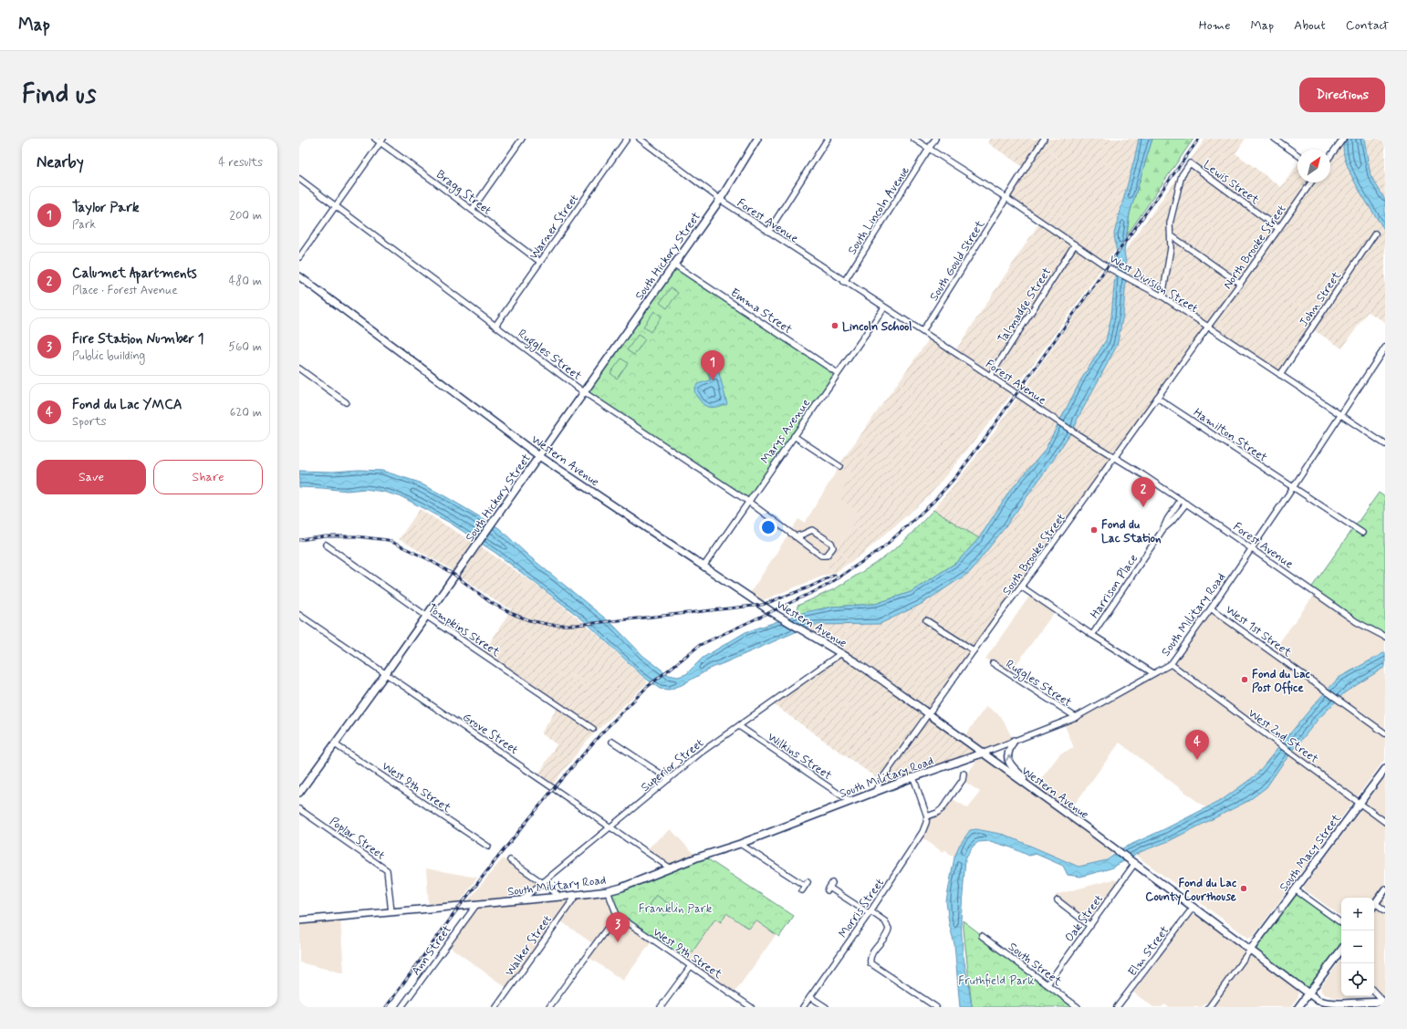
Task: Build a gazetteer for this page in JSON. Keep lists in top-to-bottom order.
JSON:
{
  "streets": {
    "street": [
      "Lewis Street",
      "Bragg Street",
      "South Lincoln Avenue",
      "Forest Avenue",
      "Warner Street",
      "North Brooke Street",
      "South Hickory Street",
      "South Gould Street",
      "West Division Street",
      "John Street",
      "Talmadge Street",
      "Emma Street",
      "Ruggles Street",
      "Marys Avenue",
      "Hamilton Street",
      "Western Avenue",
      "South Brooke Street",
      "Harrison Place",
      "South Military Road",
      "Tompkins Street",
      "West 1st Street",
      "Grove Street",
      "West 2nd Street",
      "Wilkins Street",
      "Superior Street",
      "West 9th Street",
      "Poplar Street",
      "South Macy Street",
      "Morris Street",
      "Oak Street",
      "Walker Street",
      "Ann Street",
      "Elm Street",
      "South Street"
    ]
  },
  "crossings": [
    ["Lewis Street", "North Brooke Street"],
    ["Bragg Street", "Warner Street"],
    ["South Lincoln Avenue", "Forest Avenue"],
    ["South Lincoln Avenue", "West Division Street"],
    ["Forest Avenue", "South Hickory Street"],
    ["Forest Avenue", "South Gould Street"],
    ["Forest Avenue", "Talmadge Street"],
    ["Forest Avenue", "Marys Avenue"],
    ["Forest Avenue", "South Brooke Street"],
    ["Forest Avenue", "Harrison Place"],
    ["Forest Avenue", "South Military Road"],
    ["Warner Street", "Ruggles Street"],
    ["North Brooke Street", "West Division Street"],
    ["North Brooke Street", "South Brooke Street"],
    ["South Hickory Street", "Emma Street"],
    ["South Hickory Street", "Ruggles Street"],
    ["South Hickory Street", "Western Avenue"],
    ["South Hickory Street", "Tompkins Street"],
    ["South Hickory Street", "Grove Street"],
    ["South Hickory Street", "West 9th Street"],
    ["South Gould Street", "West Division Street"],
    ["West Division Street", "John Street"],
    ["West Division Street", "Talmadge Street"],
    ["West Division Street", "South Brooke Street"],
    ["West Division Street", "South Military Road"],
    ["Emma Street", "Marys Avenue"],
    ["Ruggles Street", "Marys Avenue"],
    ["Ruggles Street", "South Military Road"],
    ["Marys Avenue", "Western Avenue"],
    ["Hamilton Street", "South Brooke Street"],
    ["Hamilton Street", "South Military Road"],
    ["Western Avenue", "South Brooke Street"],
    ["Western Avenue", "South Military Road"],
    ["Western Avenue", "Superior Street"],
    ["Western Avenue", "South Macy Street"],
    ["Western Avenue", "Oak Street"],
    ["Western Avenue", "Elm Street"],
    ["South Brooke Street", "South Military Road"],
    ["South Military Road", "West 1st Street"],
    ["South Military Road", "Grove Street"],
    ["South Military Road", "West 2nd Street"],
    ["South Military Road", "Wilkins Street"],
    ["South Military Road", "Superior Street"],
    ["South Military Road", "Poplar Street"],
    ["South Military Road", "Walker Street"],
    ["South Military Road", "Ann Street"],
    ["Grove Street", "Superior Street"],
    ["West 2nd Street", "South Macy Street"],
    ["Wilkins Street", "Superior Street"],
    ["Oak Street", "South Street"]
  ],
  "parks": ["Franklin Park", "Fruthfield Park"],
  "places": [
    "Lincoln School",
    "Fond du Lac Station",
    "Fond du Lac Post Office",
    "Fond du Lac County Courthouse"
  ],
  "north": "top right",
  "page": {
    "header": "Map",
    "nav": [
      "Home",
      "Map",
      "About",
      "Contact"
    ],
    "buttons": [
      "Directions",
      ["Save", "Share"]
    ],
    "title": "Find us",
    "heading": ["Nearby", "4 results"],
    "list": [
      {
        "mark": "1",
        "name": "Taylor Park",
        "note": "Park",
        "value": "200 m"
      },
      {
        "mark": "2",
        "name": "Calumet Apartments",
        "note": "Place · Forest Avenue",
        "value": "480 m"
      },
      {
        "mark": "3",
        "name": "Fire Station Number 1",
        "note": "Public building",
        "value": "560 m"
      },
      {
        "mark": "4",
        "name": "Fond du Lac YMCA",
        "note": "Sports",
        "value": "620 m"
      }
    ],
    "pins": [
      "1",
      "2",
      "4",
      "3"
    ],
    "map_buttons": ["+", "−"]
  }
}
